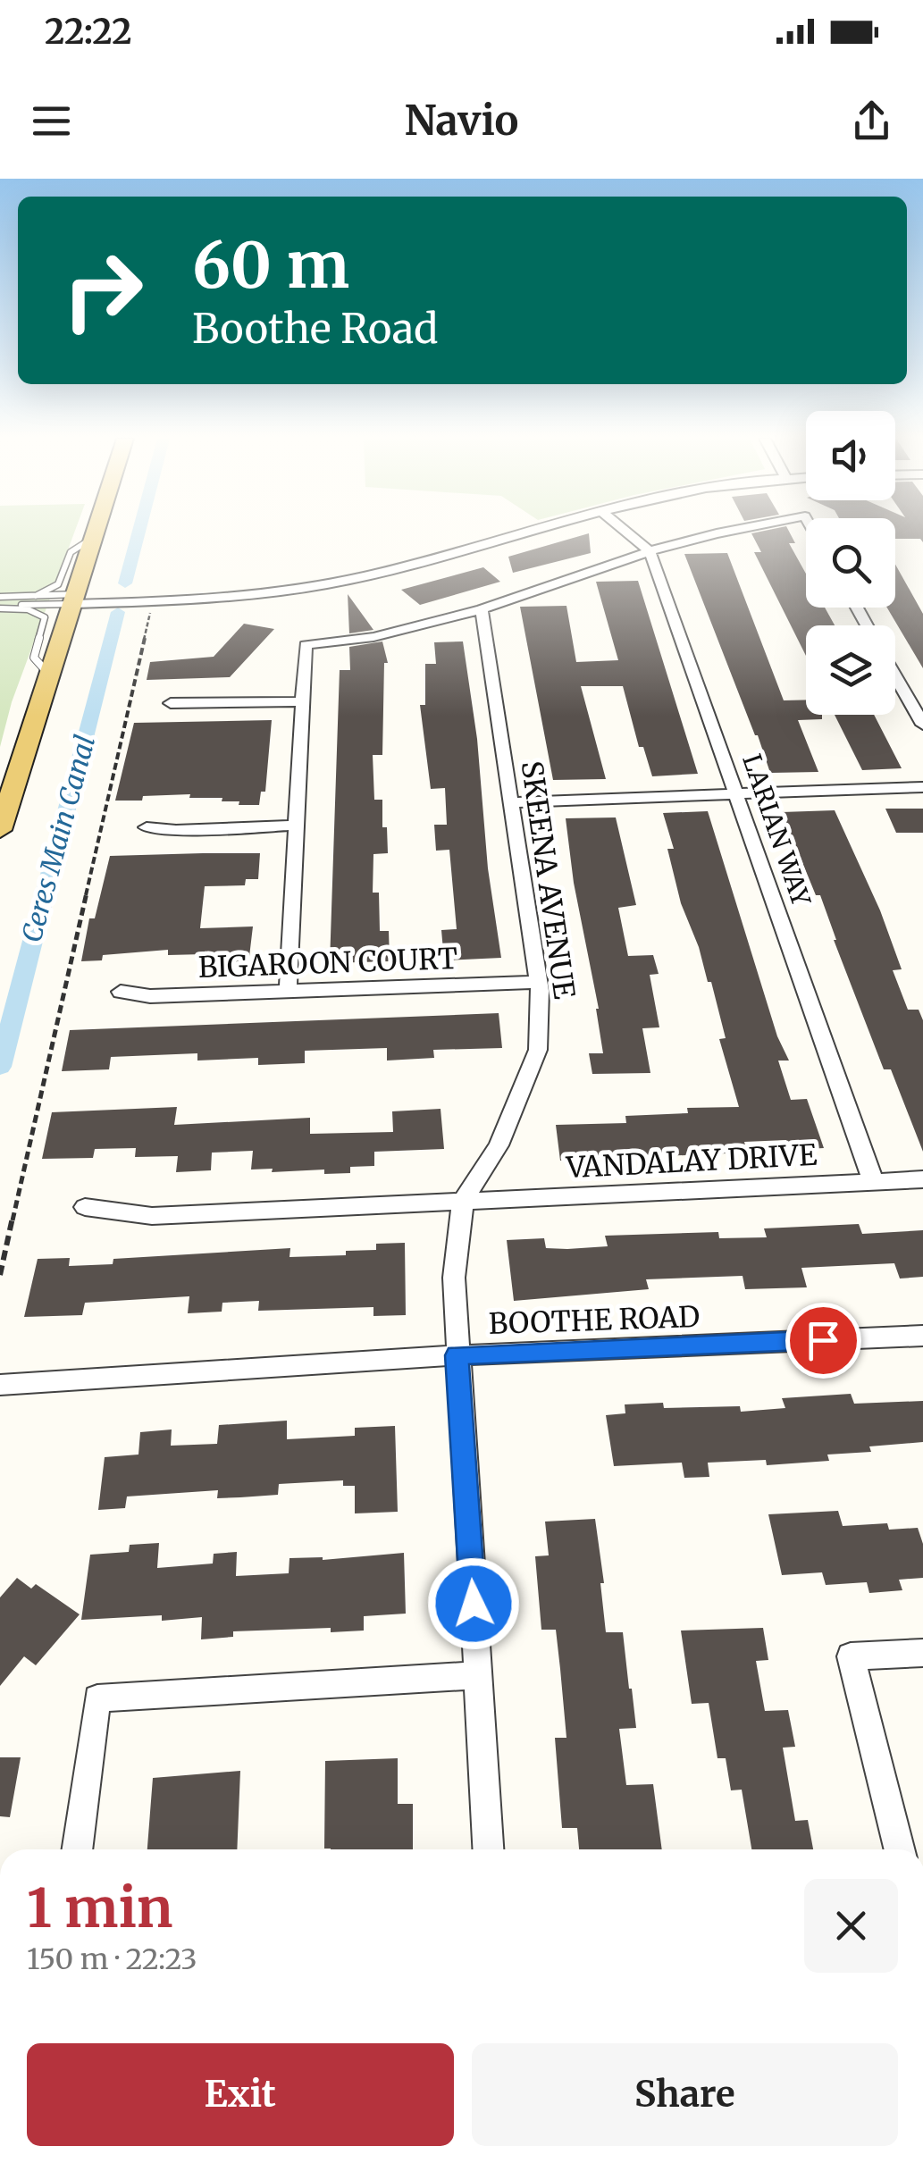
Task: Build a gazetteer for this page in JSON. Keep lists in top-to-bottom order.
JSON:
{
  "streets": {
    "street": [
      "LARIAN WAY",
      "SKEENA AVENUE",
      "BIGAROON COURT",
      "VANDALAY DRIVE",
      "BOOTHE ROAD"
    ]
  },
  "crossings": [
    ["LARIAN WAY", "VANDALAY DRIVE"],
    ["SKEENA AVENUE", "BIGAROON COURT"],
    ["SKEENA AVENUE", "VANDALAY DRIVE"],
    ["SKEENA AVENUE", "BOOTHE ROAD"]
  ],
  "water": ["Ceres Main Canal"],
  "page": {
    "status": "22:22",
    "header": "Navio",
    "turn": ["60 m", "Boothe Road"],
    "heading": ["1 min", "150 m · 22:23"],
    "buttons": ["Exit", "Share"]
  }
}
